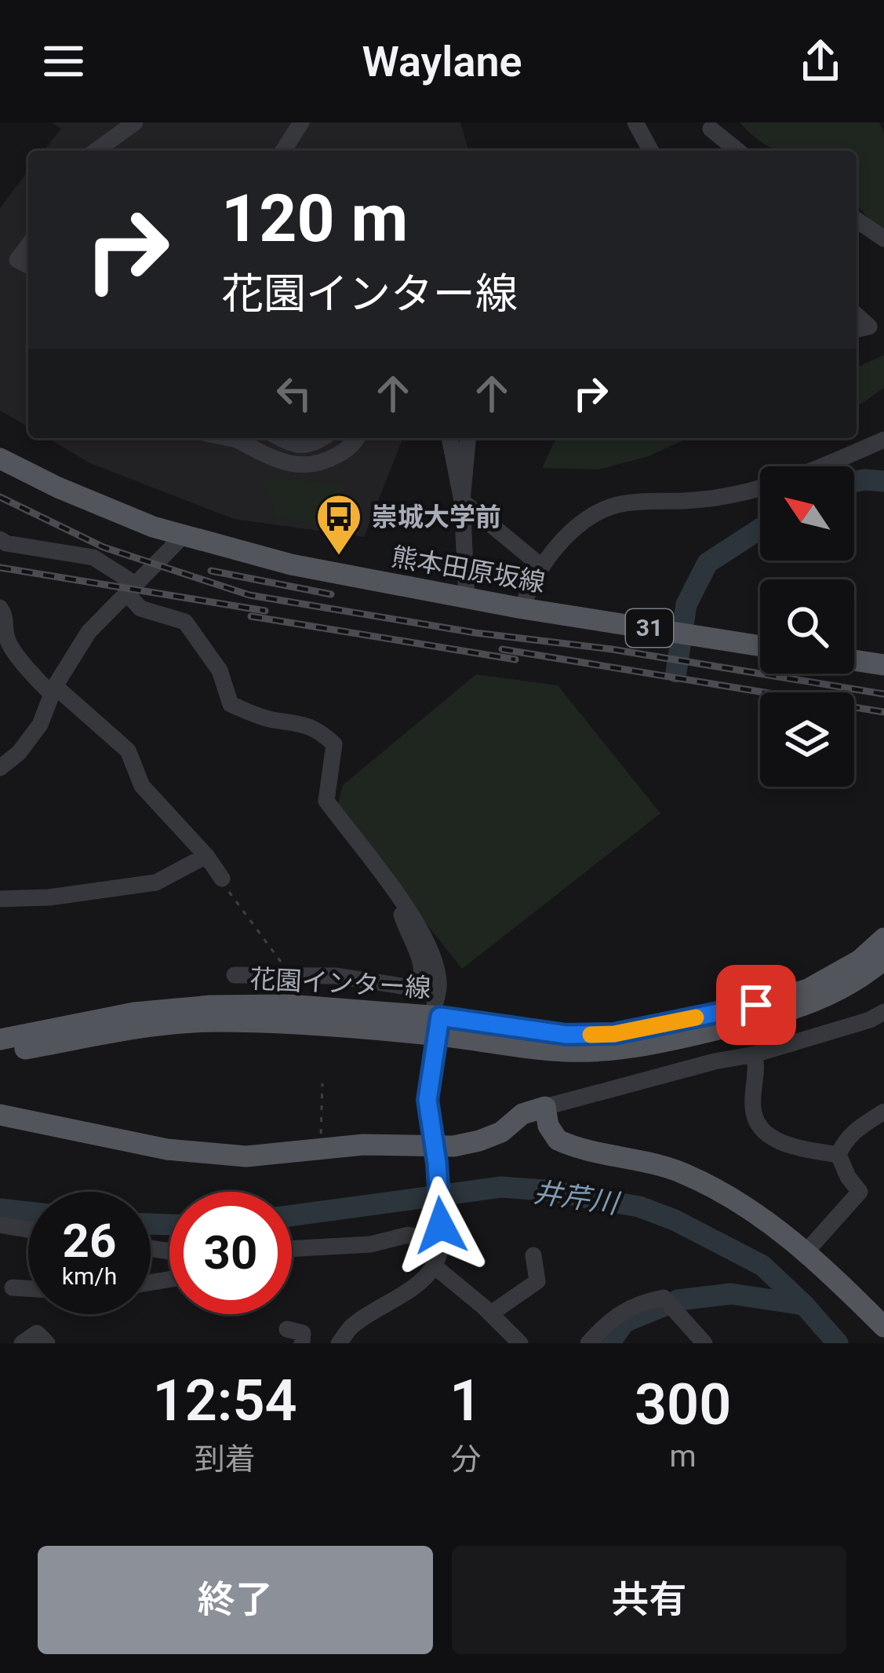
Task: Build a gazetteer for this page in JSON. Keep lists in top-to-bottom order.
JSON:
{
  "streets": {
    "main road": ["熊本田原坂線", "31", "花園インター線"]
  },
  "water": ["井芹川"],
  "places": {
    "bus stop": ["崇城大学前"]
  },
  "north": "top left",
  "page": {
    "header": "Waylane",
    "turn": ["120 m", "花園インター線"],
    "speed": "26 km/h",
    "limit": "30",
    "eta": [
      "12:54",
      "到着",
      "1",
      "分",
      "300",
      "m"
    ],
    "buttons": ["終了", "共有"]
  }
}
